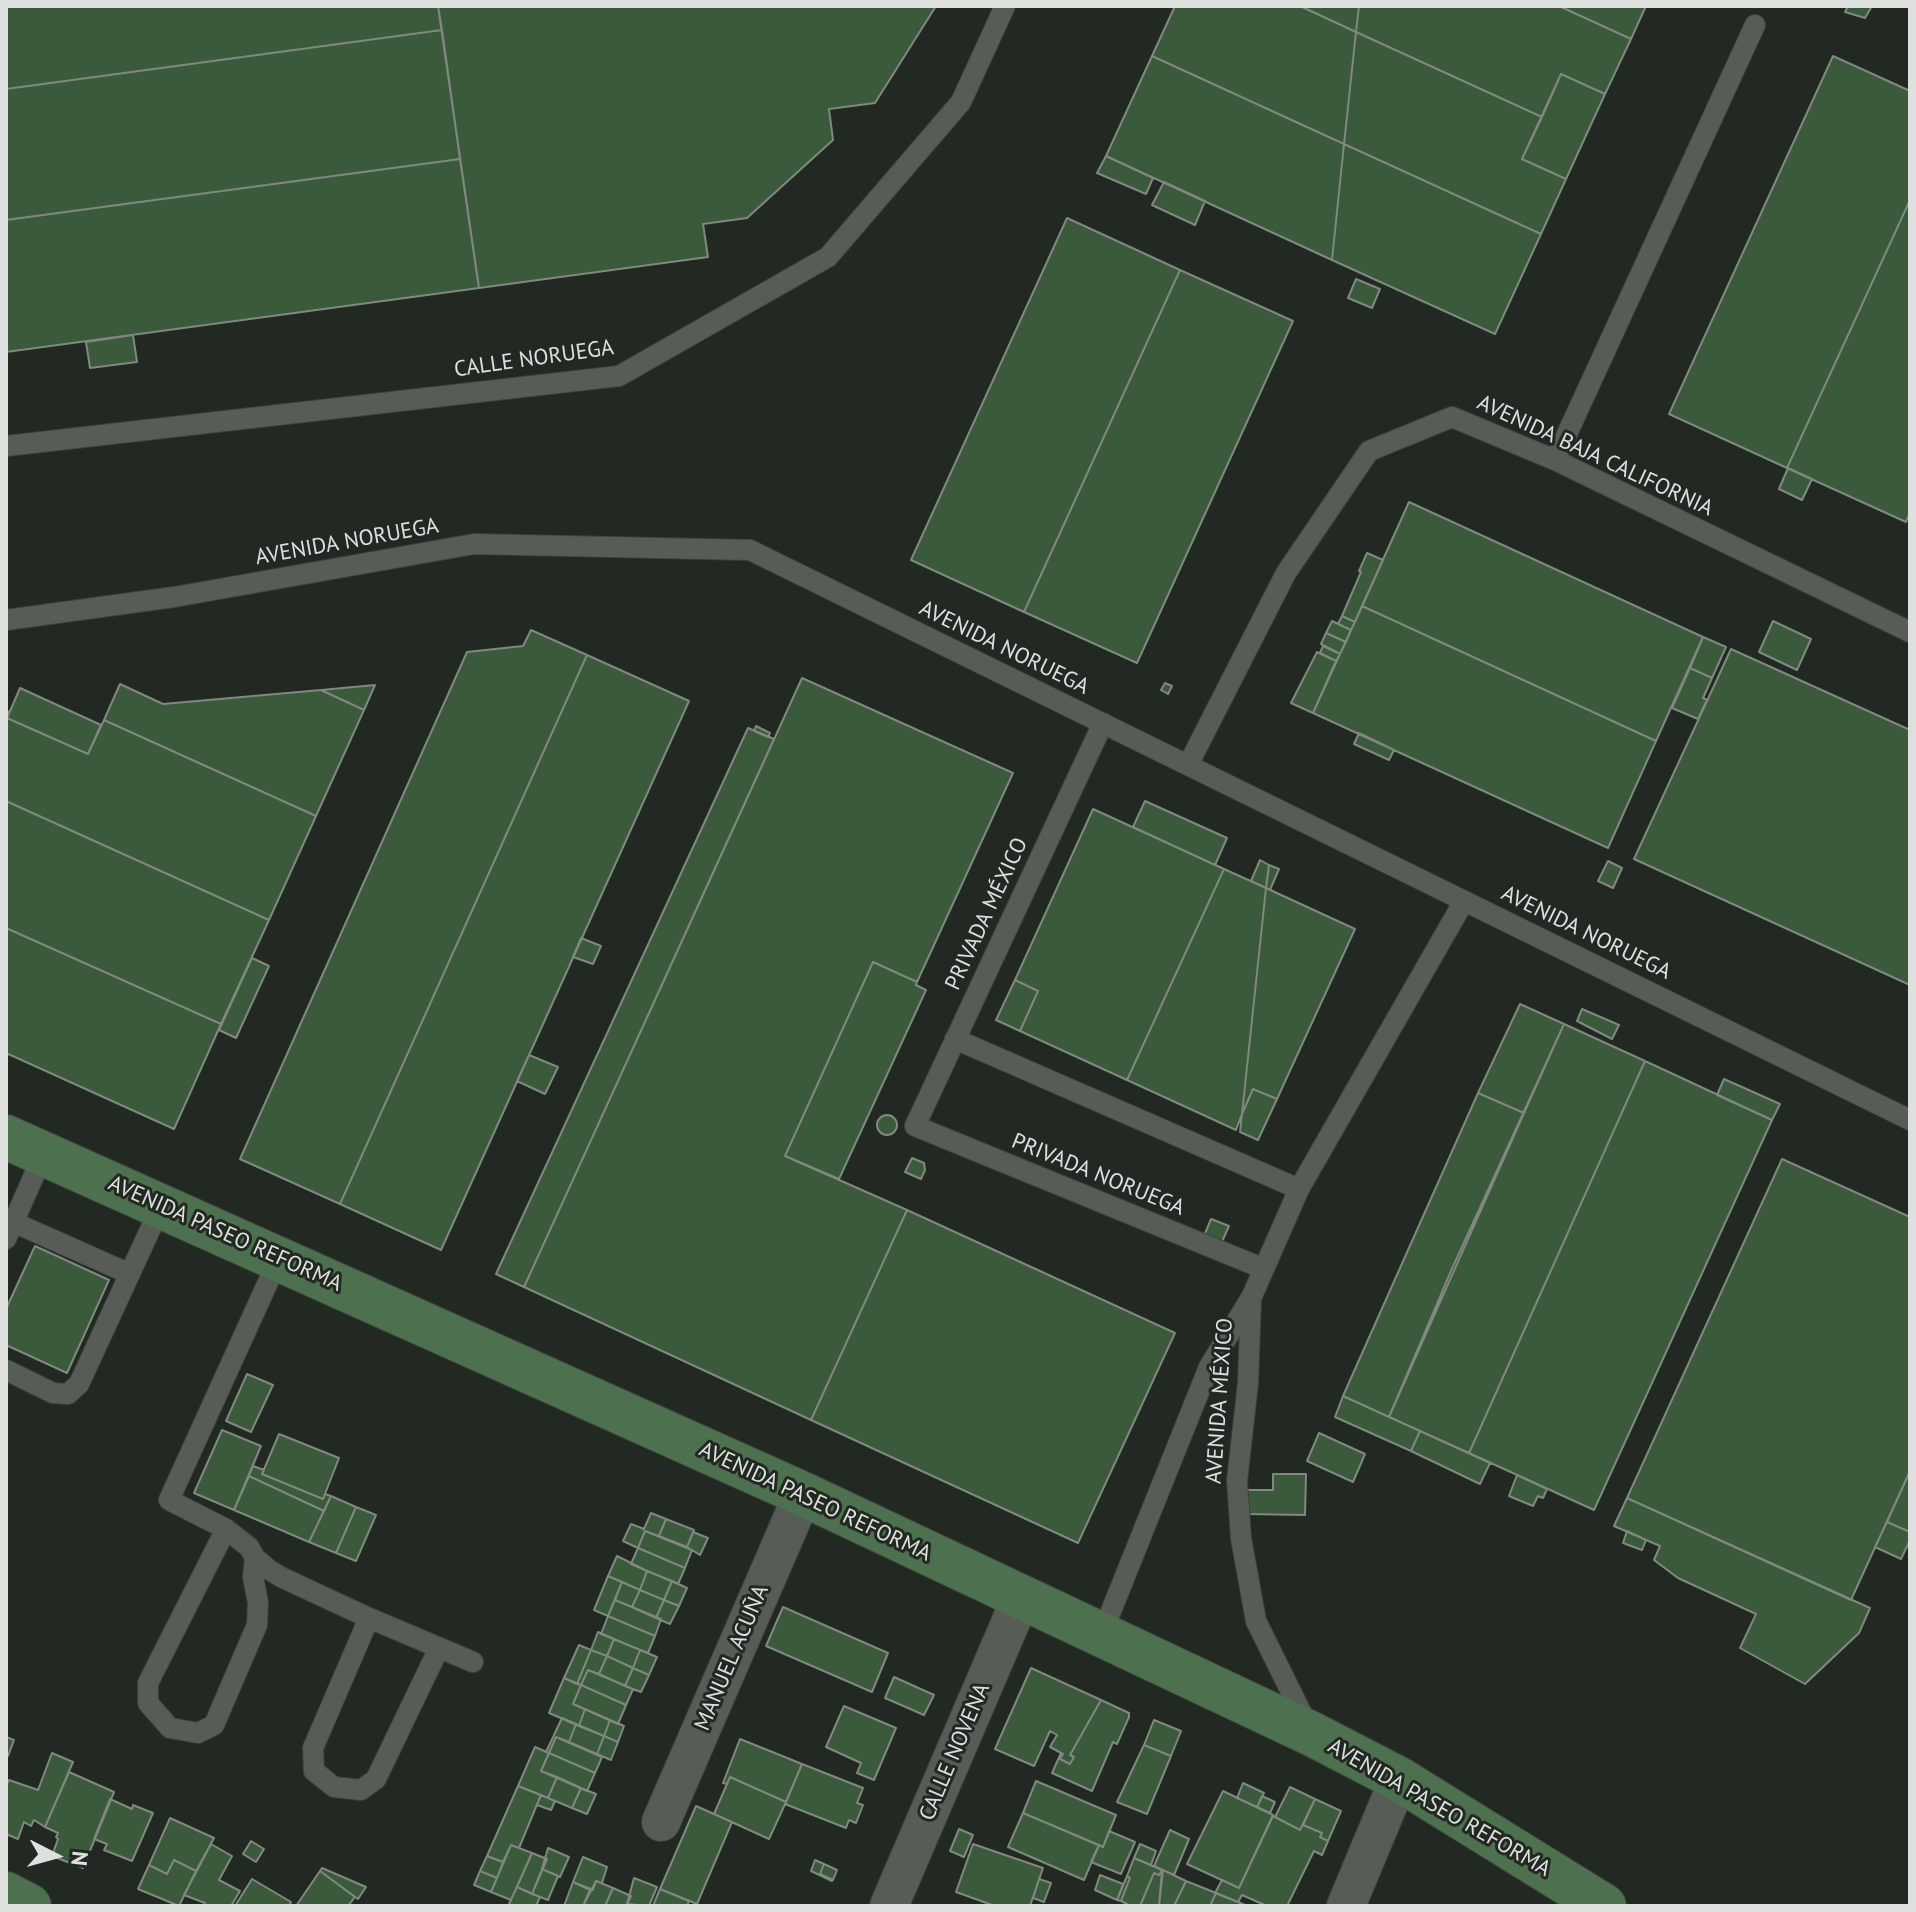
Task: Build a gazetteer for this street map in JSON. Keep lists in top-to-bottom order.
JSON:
{
  "streets": {
    "main road": ["AVENIDA PASEO REFORMA"],
    "street": ["MANUEL ACUÑA", "CALLE NOVENA"],
    "lane": [
      "CALLE NORUEGA",
      "AVENIDA BAJA CALIFORNIA",
      "AVENIDA NORUEGA",
      "PRIVADA MÉXICO",
      "PRIVADA NORUEGA",
      "AVENIDA MÉXICO"
    ]
  },
  "crossings": [
    ["AVENIDA BAJA CALIFORNIA", "AVENIDA NORUEGA"],
    ["AVENIDA NORUEGA", "PRIVADA MÉXICO"],
    ["AVENIDA NORUEGA", "AVENIDA MÉXICO"],
    ["PRIVADA MÉXICO", "PRIVADA NORUEGA"],
    ["PRIVADA NORUEGA", "AVENIDA MÉXICO"],
    ["AVENIDA PASEO REFORMA", "AVENIDA MÉXICO"],
    ["AVENIDA PASEO REFORMA", "MANUEL ACUÑA"],
    ["AVENIDA PASEO REFORMA", "CALLE NOVENA"]
  ],
  "north": "right"
}
